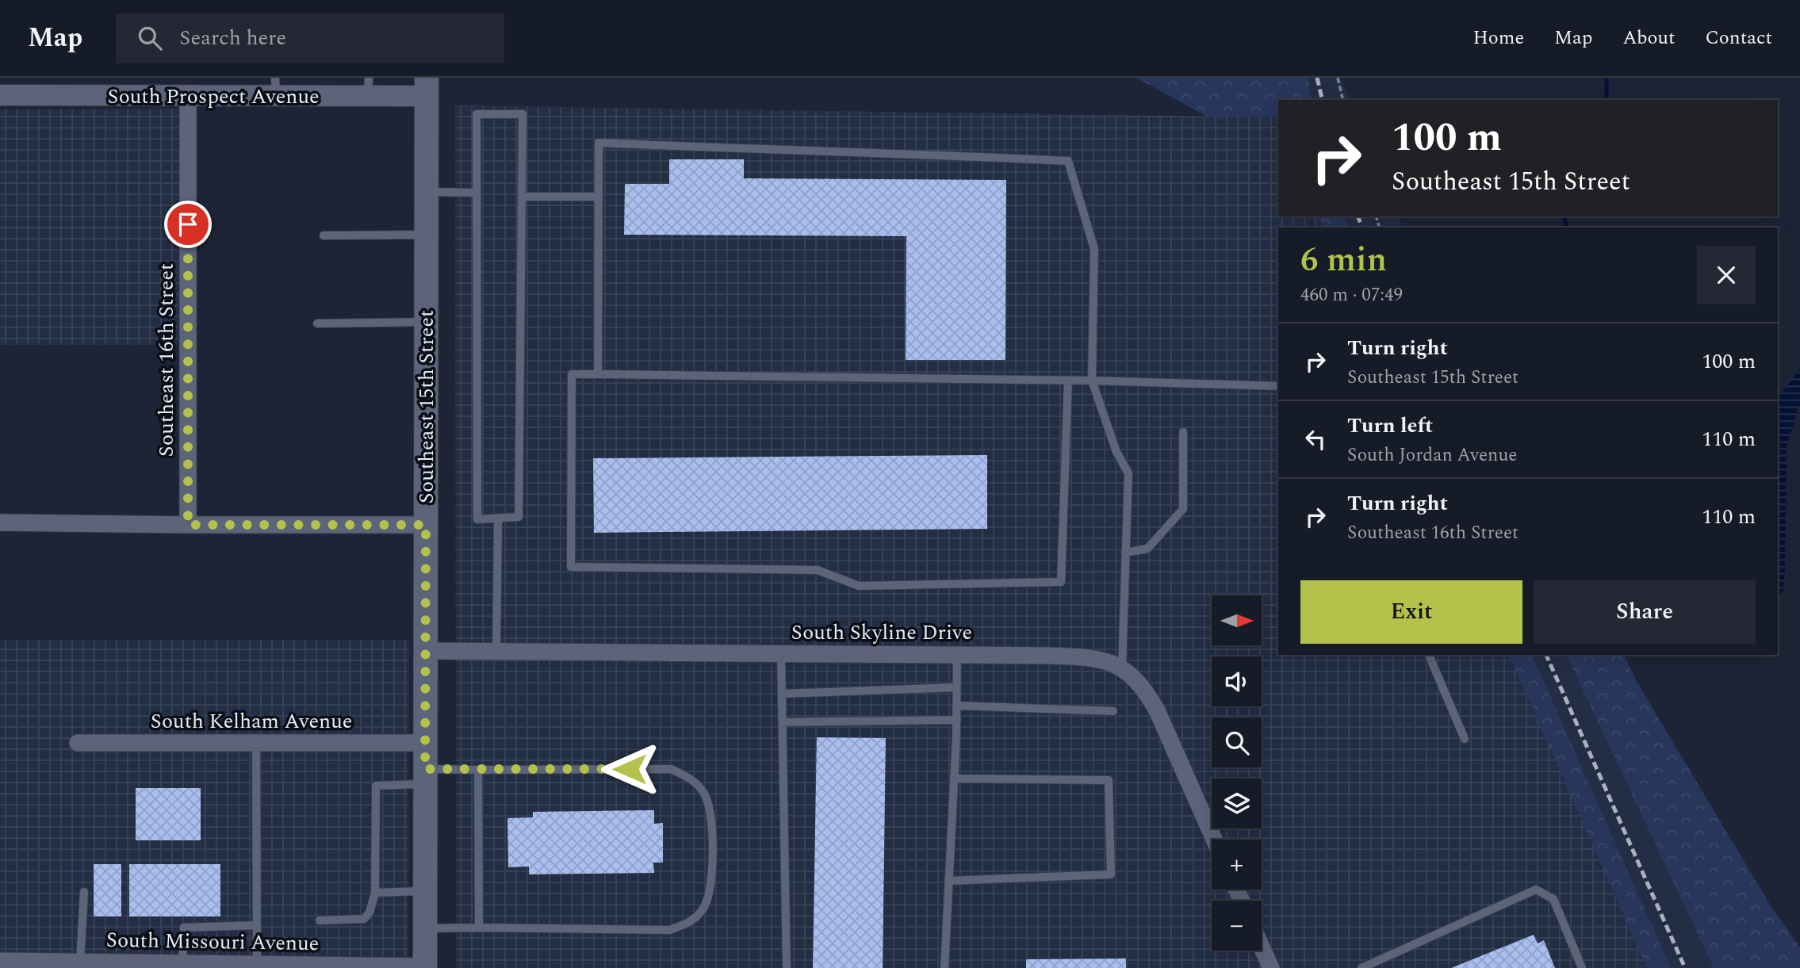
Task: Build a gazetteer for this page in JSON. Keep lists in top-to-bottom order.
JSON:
{
  "streets": {
    "main road": ["Southeast 15th Street"],
    "street": [
      "South Prospect Avenue",
      "Southeast 16th Street",
      "South Skyline Drive",
      "South Kelham Avenue",
      "South Missouri Avenue"
    ]
  },
  "crossings": [
    ["South Prospect Avenue", "Southeast 16th Street"],
    ["South Prospect Avenue", "Southeast 15th Street"],
    ["Southeast 15th Street", "South Skyline Drive"],
    ["Southeast 15th Street", "South Kelham Avenue"],
    ["Southeast 15th Street", "South Missouri Avenue"]
  ],
  "north": "right",
  "page": {
    "header": "Map",
    "search": "Search here",
    "nav": [
      "Home",
      "Map",
      "About",
      "Contact"
    ],
    "turn": ["100 m", "Southeast 15th Street"],
    "heading": ["6 min", "460 m · 07:49"],
    "list": [
      {
        "name": "Turn right",
        "note": "Southeast 15th Street",
        "value": "100 m"
      },
      {
        "name": "Turn left",
        "note": "South Jordan Avenue",
        "value": "110 m"
      },
      {
        "name": "Turn right",
        "note": "Southeast 16th Street",
        "value": "110 m"
      }
    ],
    "buttons": ["Exit", "Share"],
    "map_buttons": ["+", "−"]
  }
}
